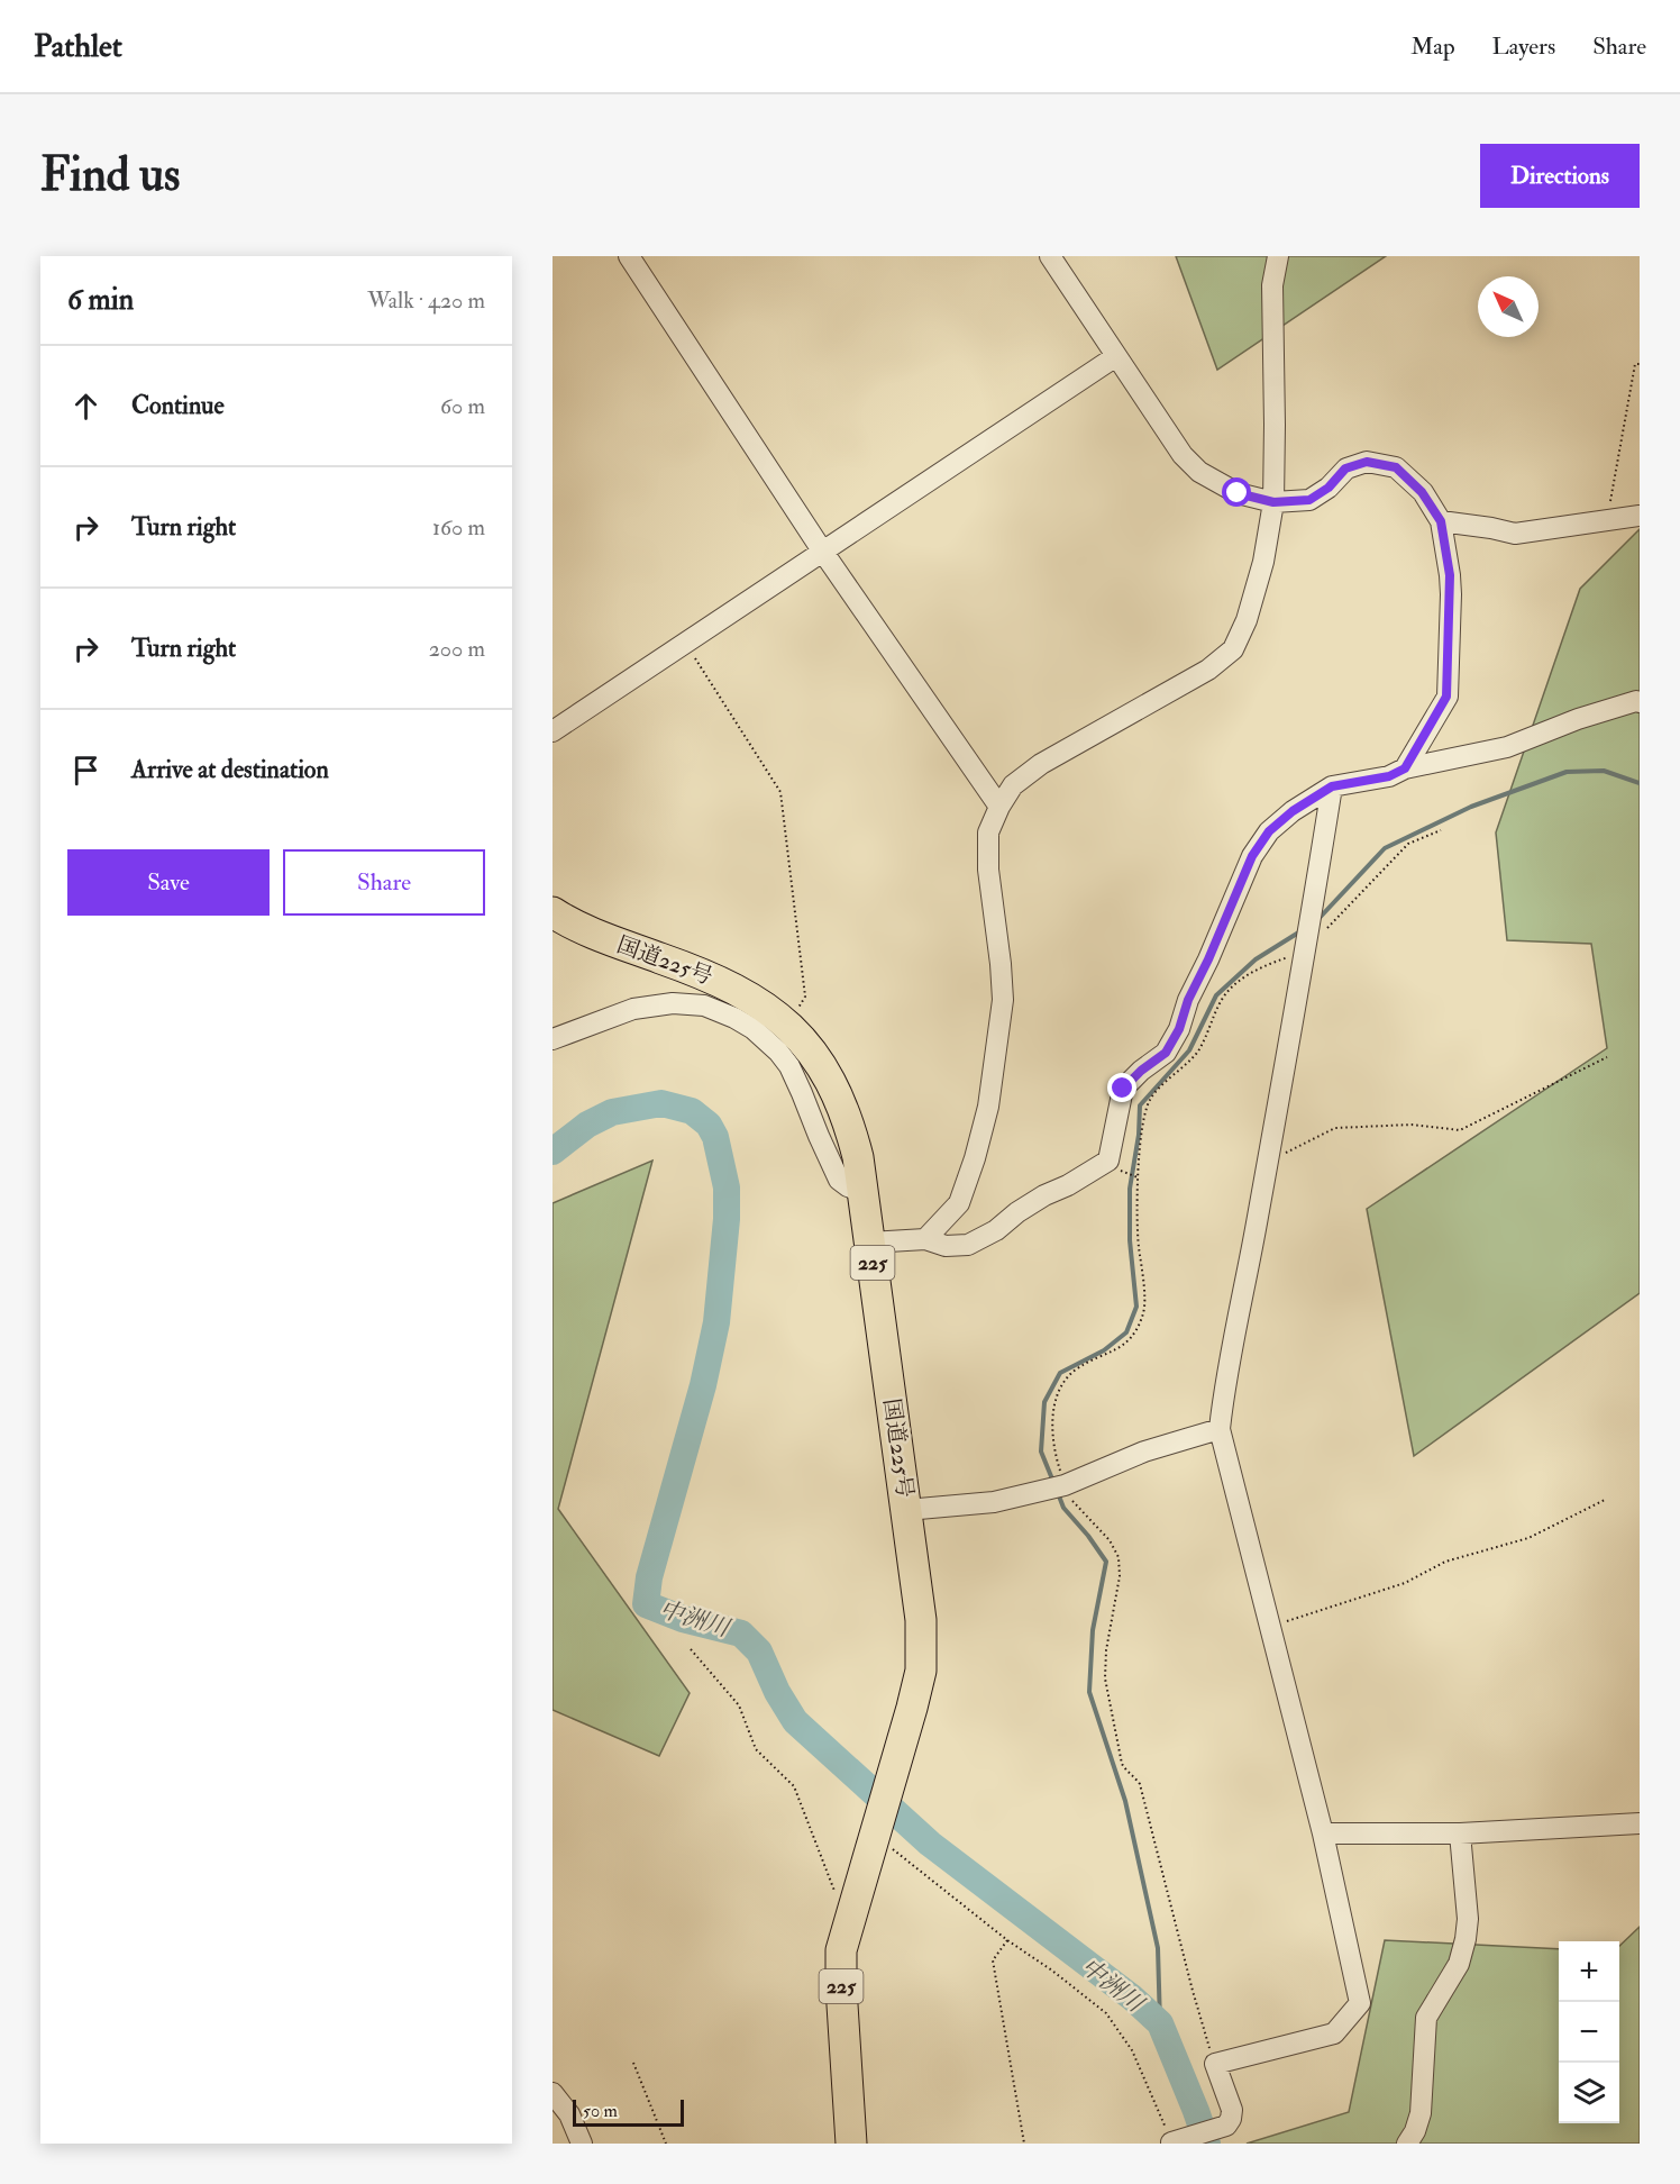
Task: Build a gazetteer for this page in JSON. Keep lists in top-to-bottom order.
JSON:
{
  "streets": {
    "highway": ["国道225号", "225"]
  },
  "water": ["中洲川"],
  "scale_bar": "50 m",
  "north": "top left",
  "page": {
    "header": "Pathlet",
    "nav": ["Map", "Layers", "Share"],
    "buttons": [
      "Directions",
      ["Save", "Share"]
    ],
    "title": "Find us",
    "heading": ["6 min", "Walk · 420 m"],
    "list": [
      ["Continue", "60 m"],
      ["Turn right", "160 m"],
      ["Turn right", "200 m"],
      "Arrive at destination"
    ],
    "map_buttons": ["+", "−"],
    "scale": "50 m"
  }
}
